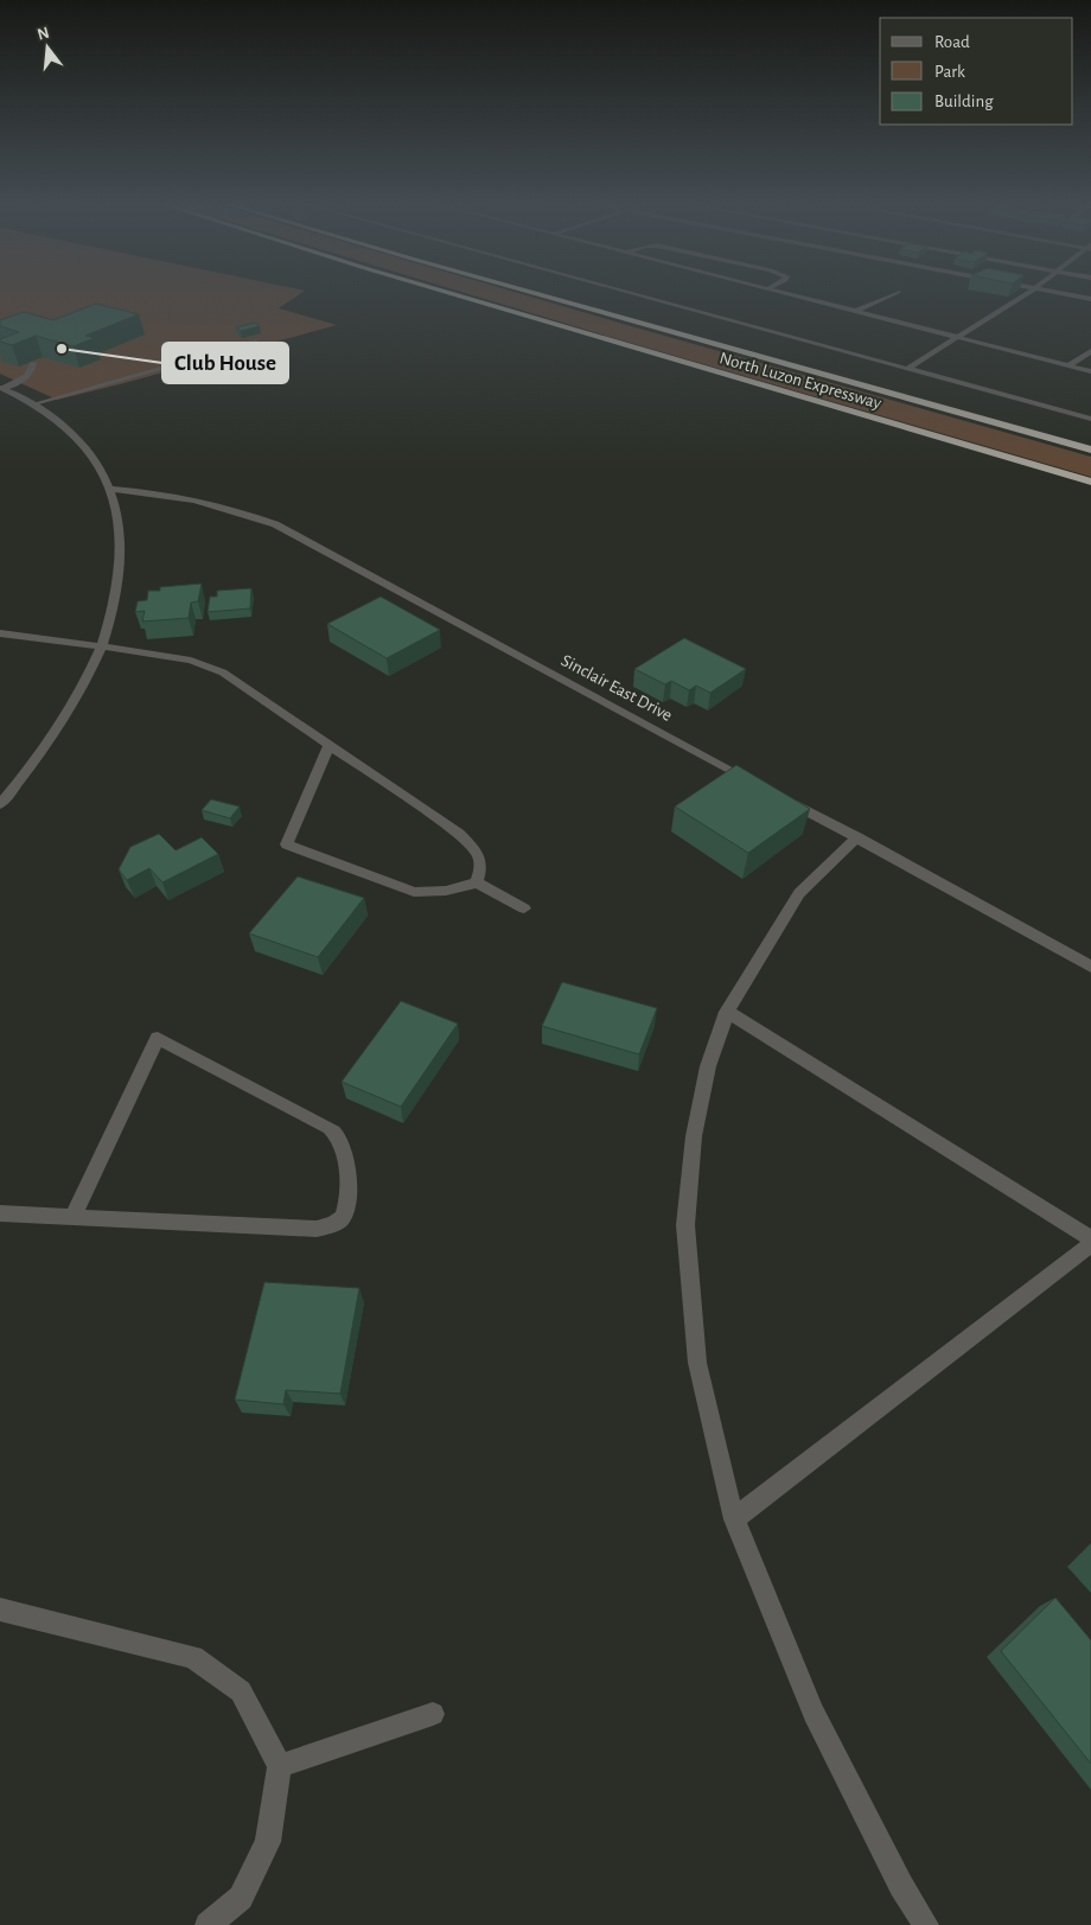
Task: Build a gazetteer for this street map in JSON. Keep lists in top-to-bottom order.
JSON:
{
  "streets": {
    "highway": ["North Luzon Expressway"],
    "street": ["Sinclair East Drive"]
  },
  "places": ["Club House"],
  "legend": ["Road", "Park", "Building"],
  "north": "top"
}
